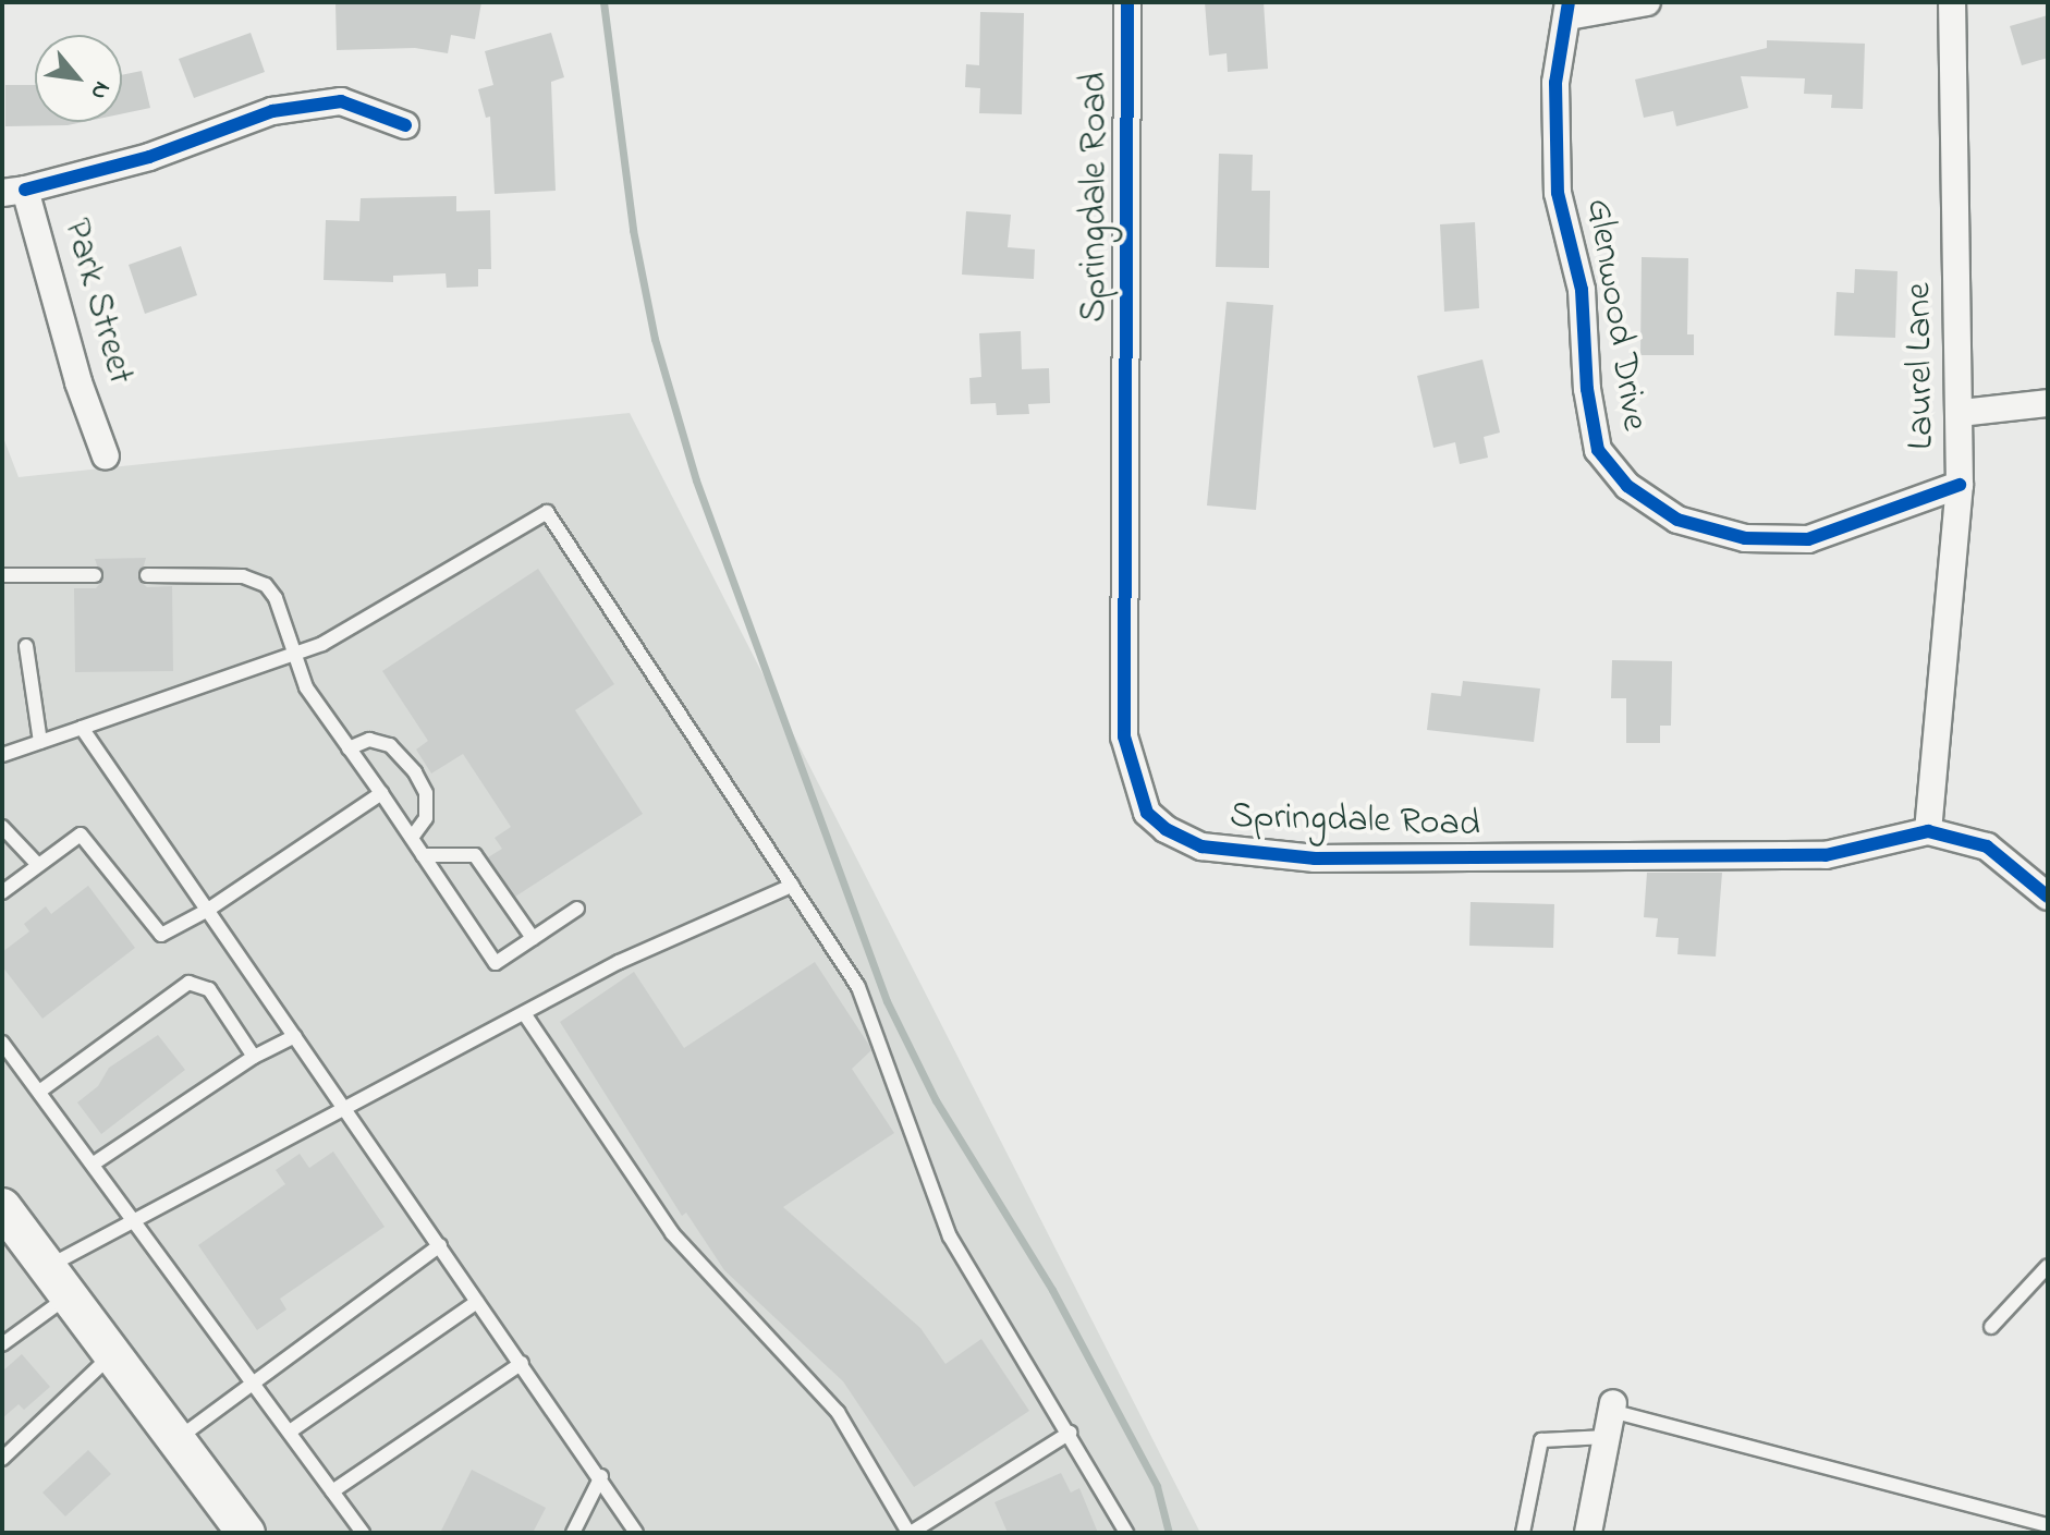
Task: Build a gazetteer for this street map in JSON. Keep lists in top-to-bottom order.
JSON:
{
  "streets": {
    "street": [
      "Springdale Road",
      "Park Street",
      "Glenwood Drive",
      "Laurel Lane"
    ]
  },
  "crossings": [
    ["Springdale Road", "Laurel Lane"],
    ["Glenwood Drive", "Laurel Lane"]
  ],
  "north": "bottom right"
}
